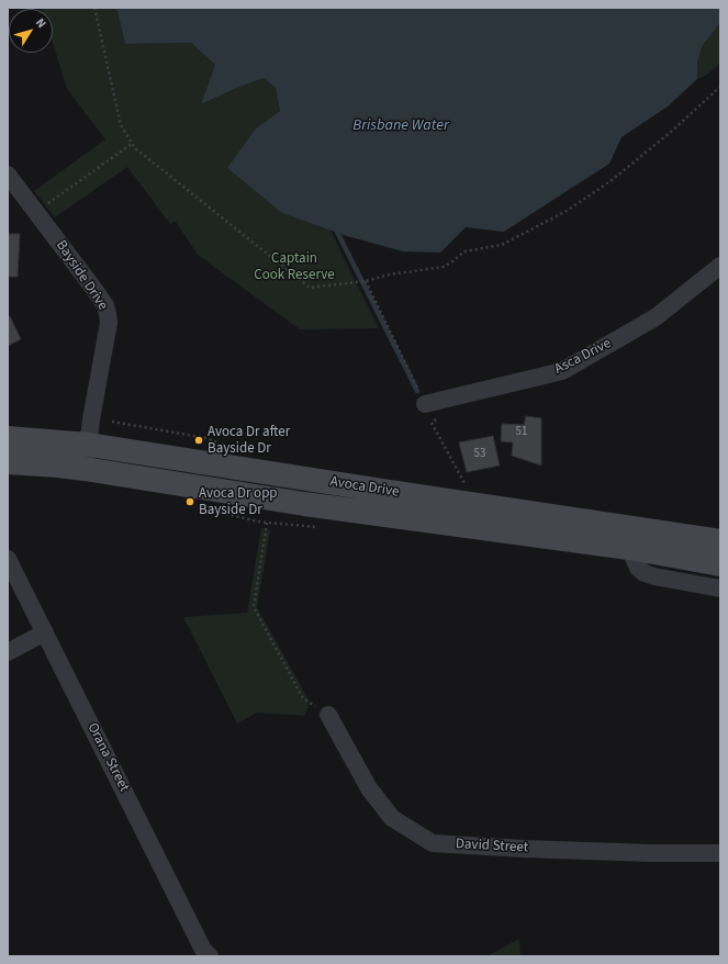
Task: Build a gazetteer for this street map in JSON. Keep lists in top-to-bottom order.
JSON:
{
  "streets": {
    "main road": ["Avoca Drive"],
    "street": [
      "Bayside Drive",
      "Asca Drive",
      "Orana Street",
      "David Street"
    ]
  },
  "crossings": [
    ["Bayside Drive", "Avoca Drive"]
  ],
  "water": ["Brisbane Water"],
  "parks": ["Captain Cook Reserve"],
  "places": ["Avoca Dr after Bayside Dr", "Avoca Dr opp Bayside Dr"],
  "house_numbers": ["51", "53"],
  "north": "top right"
}
